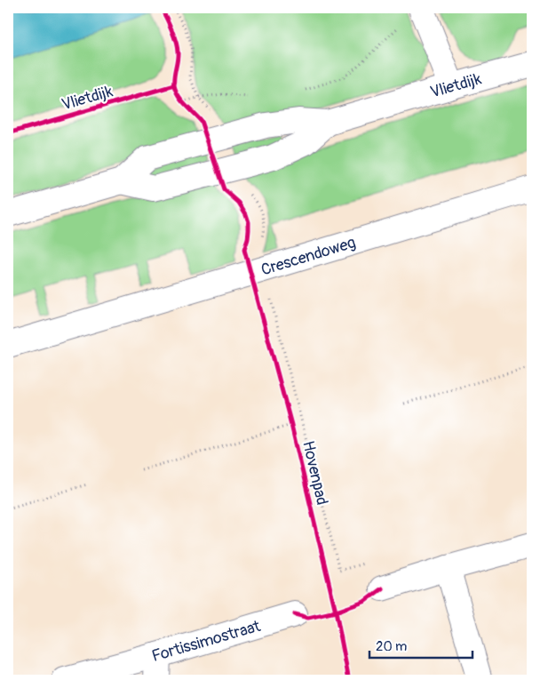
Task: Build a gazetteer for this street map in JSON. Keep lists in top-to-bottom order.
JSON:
{
  "streets": {
    "street": ["Vlietdijk", "Crescendoweg", "Fortissimostraat"],
    "cycle path": ["Hovenpad"]
  },
  "scale_bar": "20 m"
}
